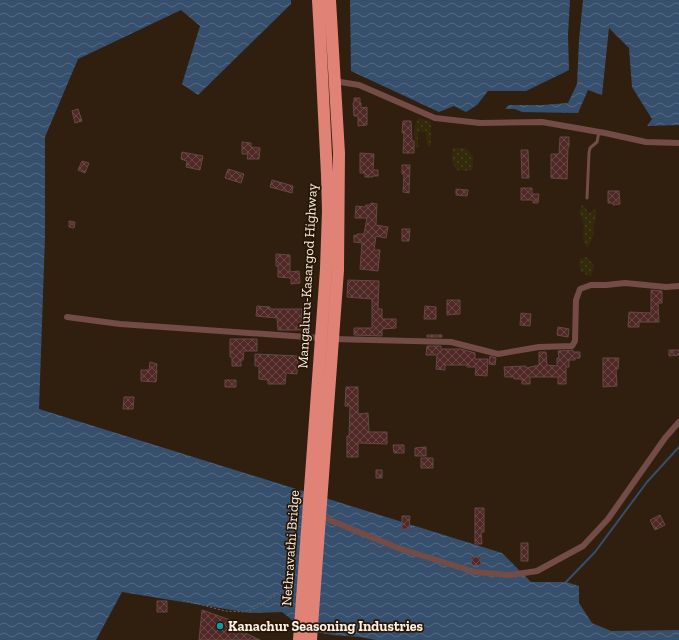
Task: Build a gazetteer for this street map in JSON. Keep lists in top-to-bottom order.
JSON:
{
  "streets": {
    "highway": ["Mangaluru-Kasargod Highway", "Nethravathi Bridge"]
  },
  "crossings": [
    ["Mangaluru-Kasargod Highway", "Nethravathi Bridge"]
  ],
  "places": ["Kanachur Seasoning Industries"]
}
